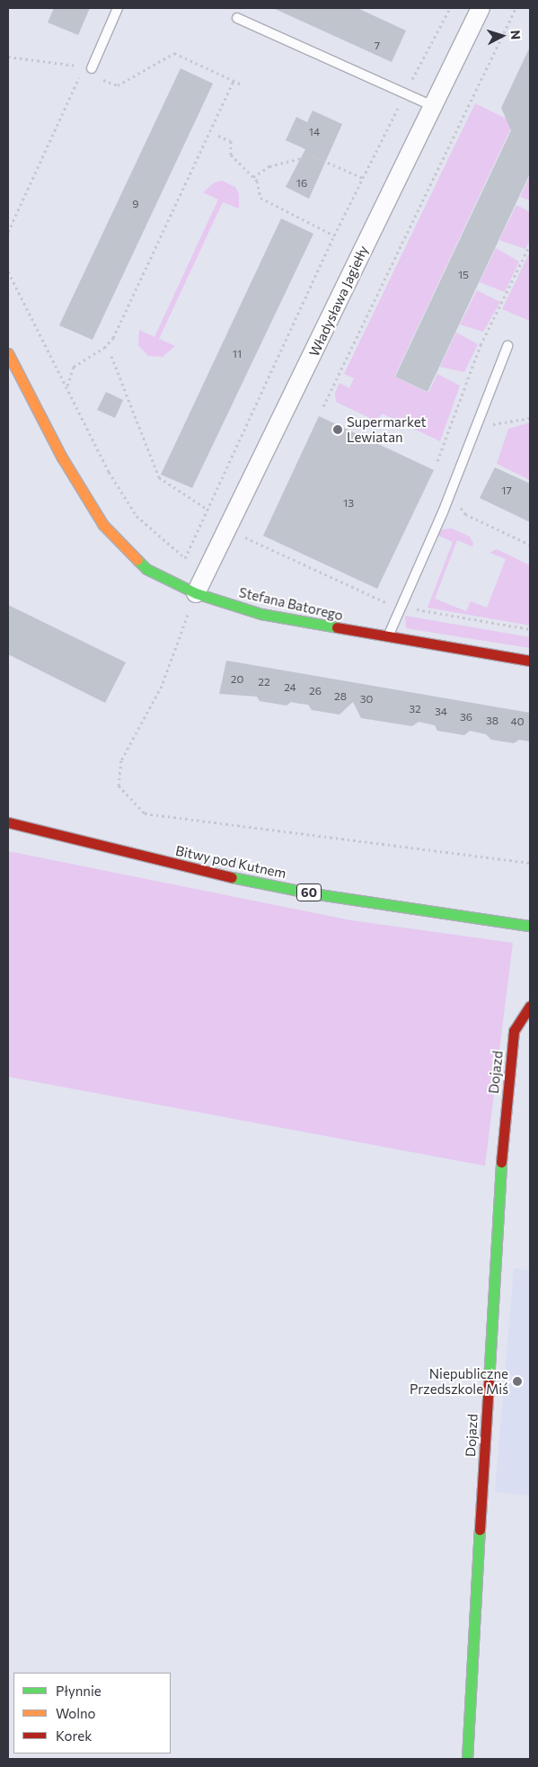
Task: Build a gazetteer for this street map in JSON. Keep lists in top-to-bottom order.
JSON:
{
  "streets": {
    "street": [
      "Władysława Jagiełły",
      "Stefana Batorego",
      "Bitwy pod Kutnem",
      "60",
      "Dojazd"
    ]
  },
  "crossings": [
    ["Władysława Jagiełły", "Stefana Batorego"]
  ],
  "places": ["Supermarket Lewiatan", "Niepubliczne Przedszkole Miś"],
  "house_numbers": [
    "7",
    "14",
    "16",
    "9",
    "15",
    "11",
    "17",
    "13",
    "20",
    "22",
    "24",
    "26",
    "28",
    "30",
    "32",
    "34",
    "36",
    "38",
    "40"
  ],
  "legend": ["Płynnie", "Wolno", "Korek"],
  "north": "right"
}
